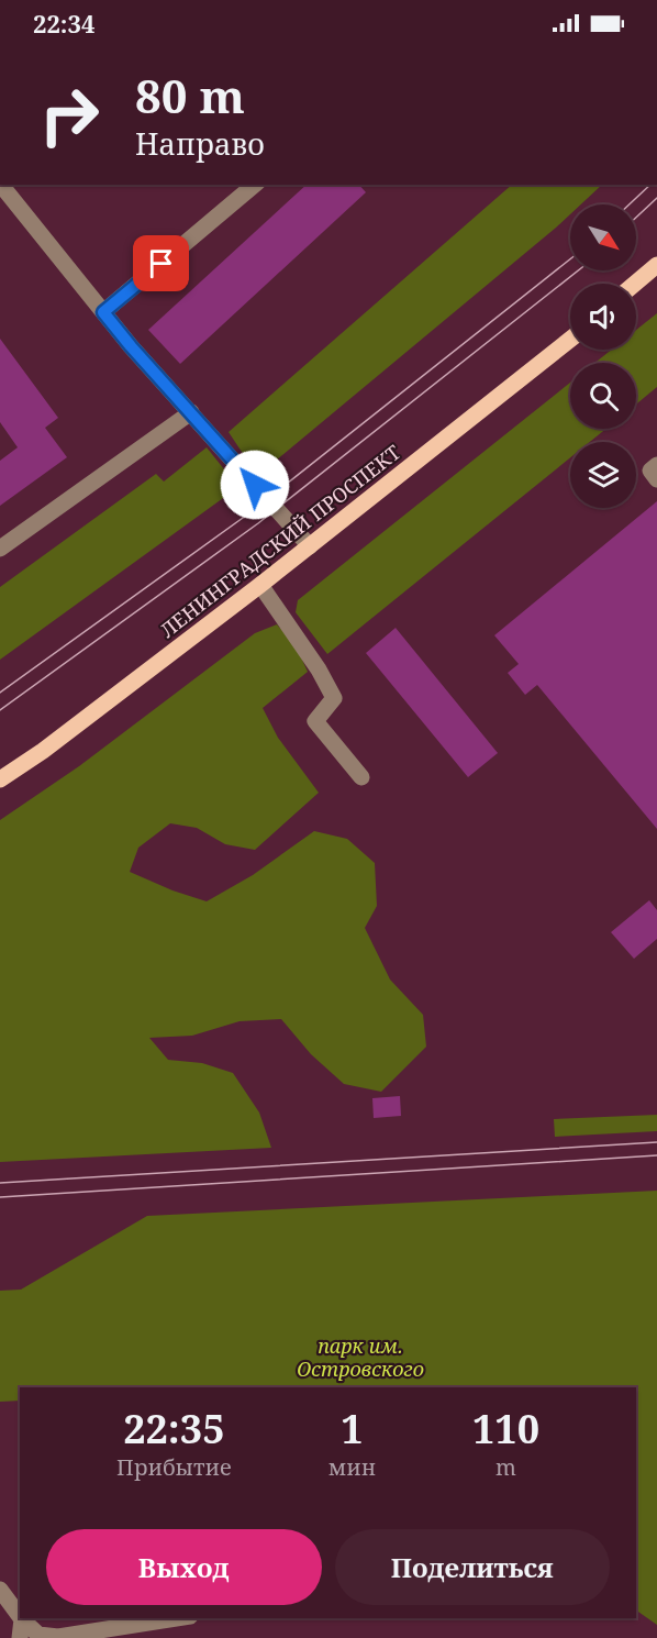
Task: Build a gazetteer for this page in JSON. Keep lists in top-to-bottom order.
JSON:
{
  "streets": {
    "main road": ["ЛЕНИНГРАДСКИЙ ПРОСПЕКТ"]
  },
  "parks": ["парк им. Островского"],
  "north": "bottom right",
  "page": {
    "status": "22:34",
    "turn": ["80 m", "Направо"],
    "eta": [
      "22:35",
      "Прибытие",
      "1",
      "мин",
      "110",
      "m"
    ],
    "buttons": ["Выход", "Поделиться"]
  }
}
